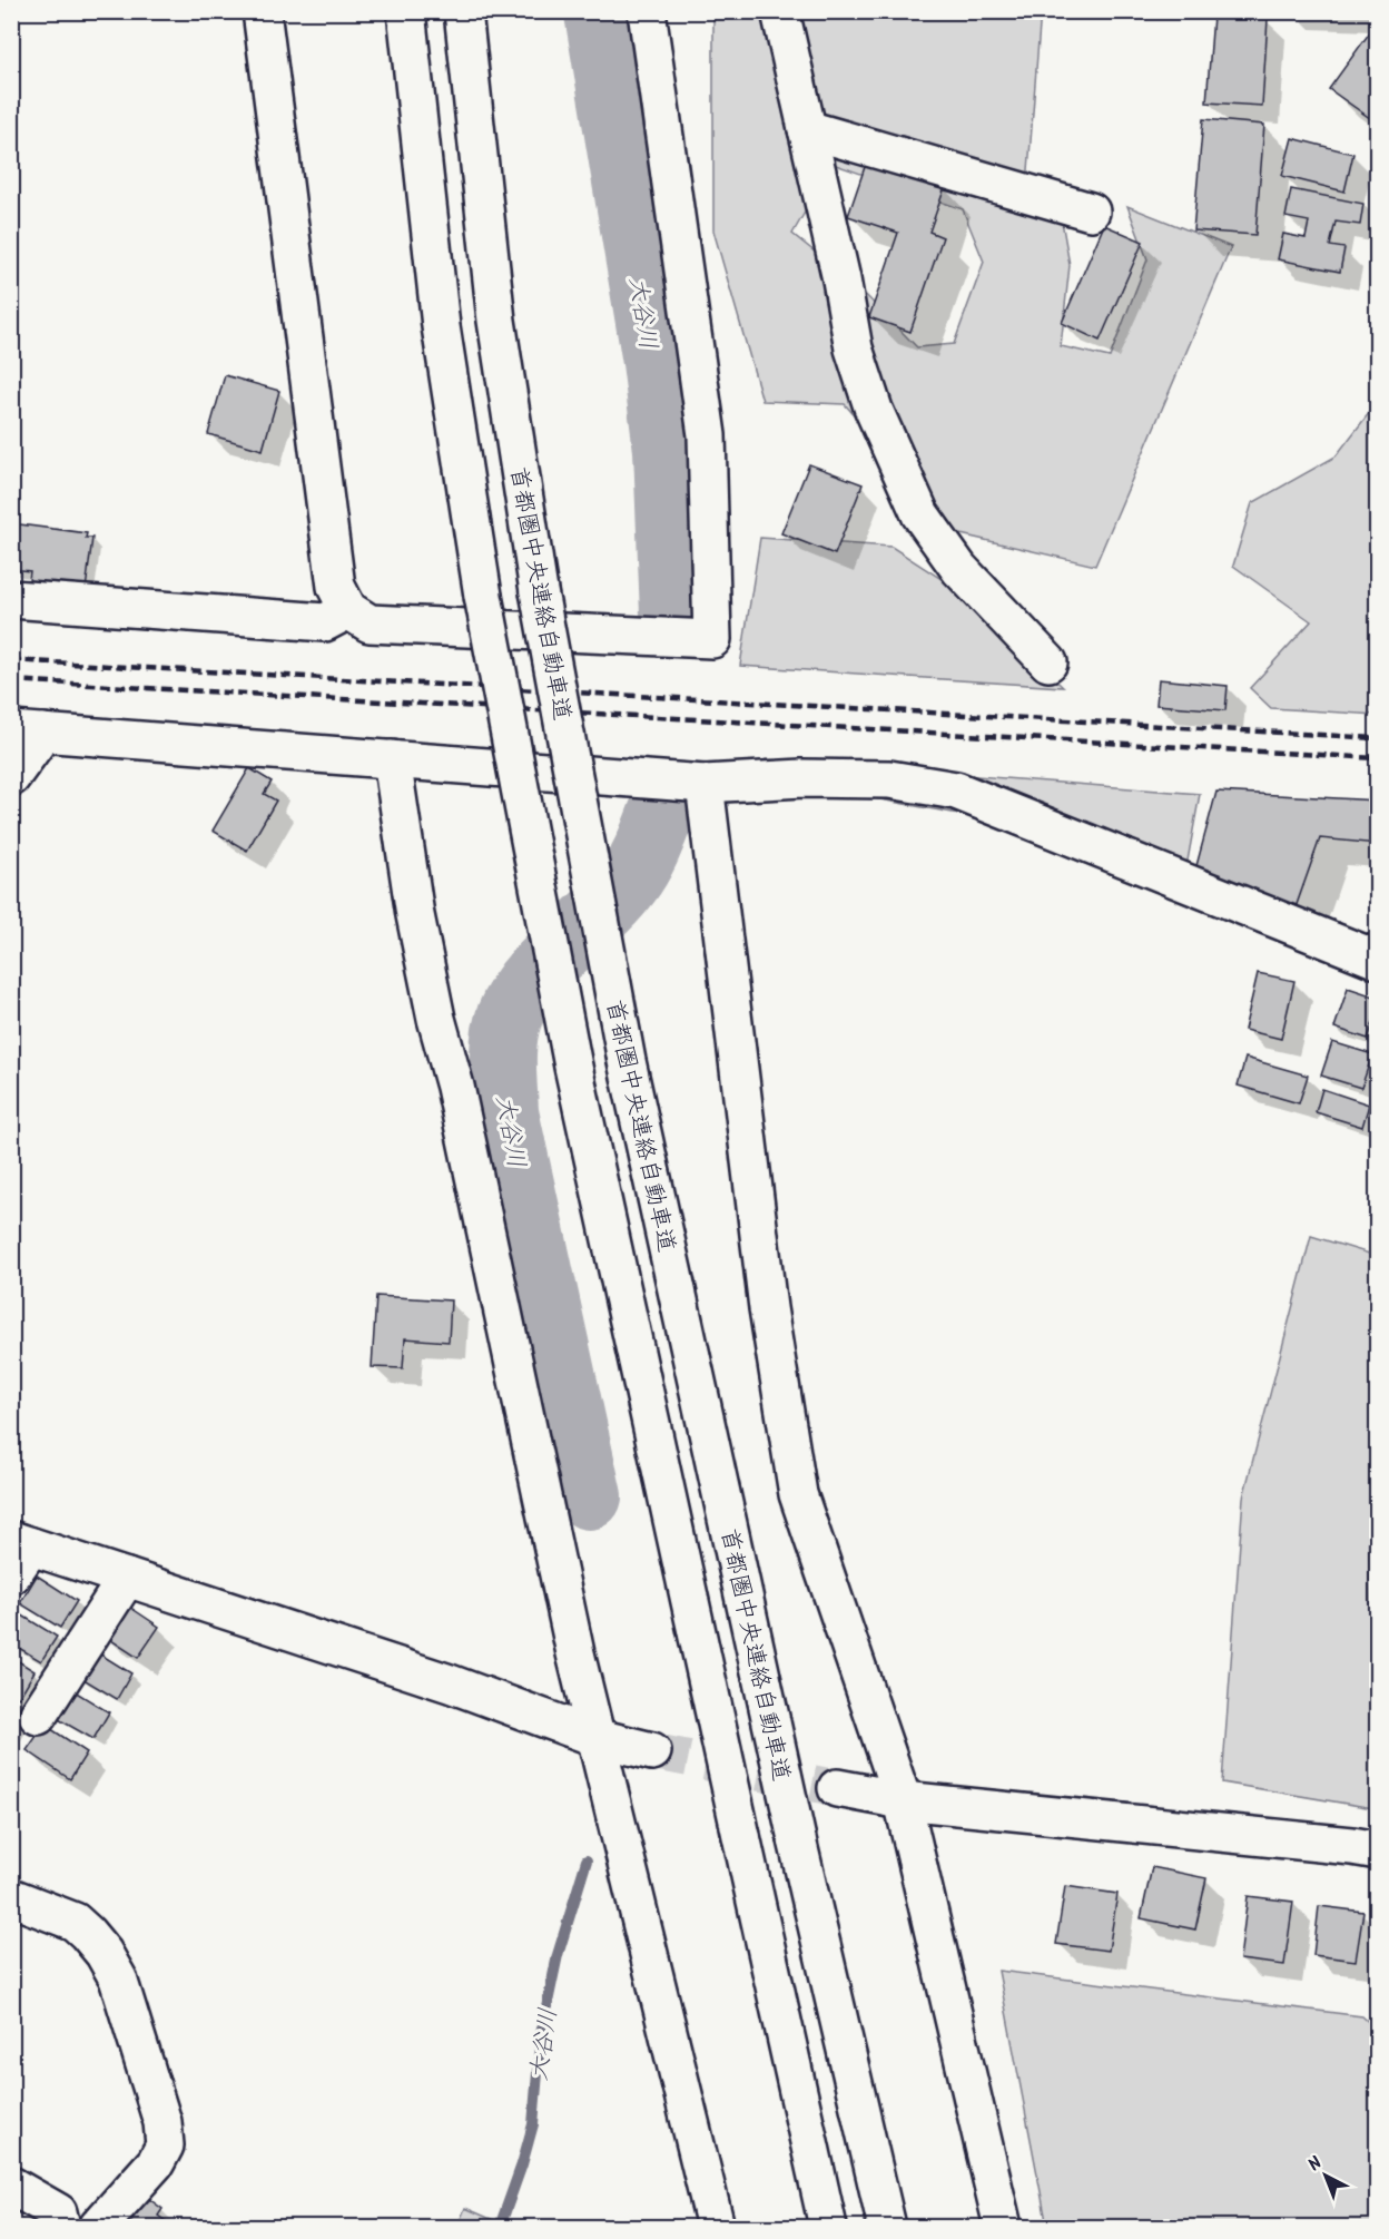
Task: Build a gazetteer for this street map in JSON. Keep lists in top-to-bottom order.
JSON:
{
  "streets": {
    "main road": ["首都圏中央連絡自動車道"]
  },
  "water": ["大谷川"],
  "north": "top left"
}
